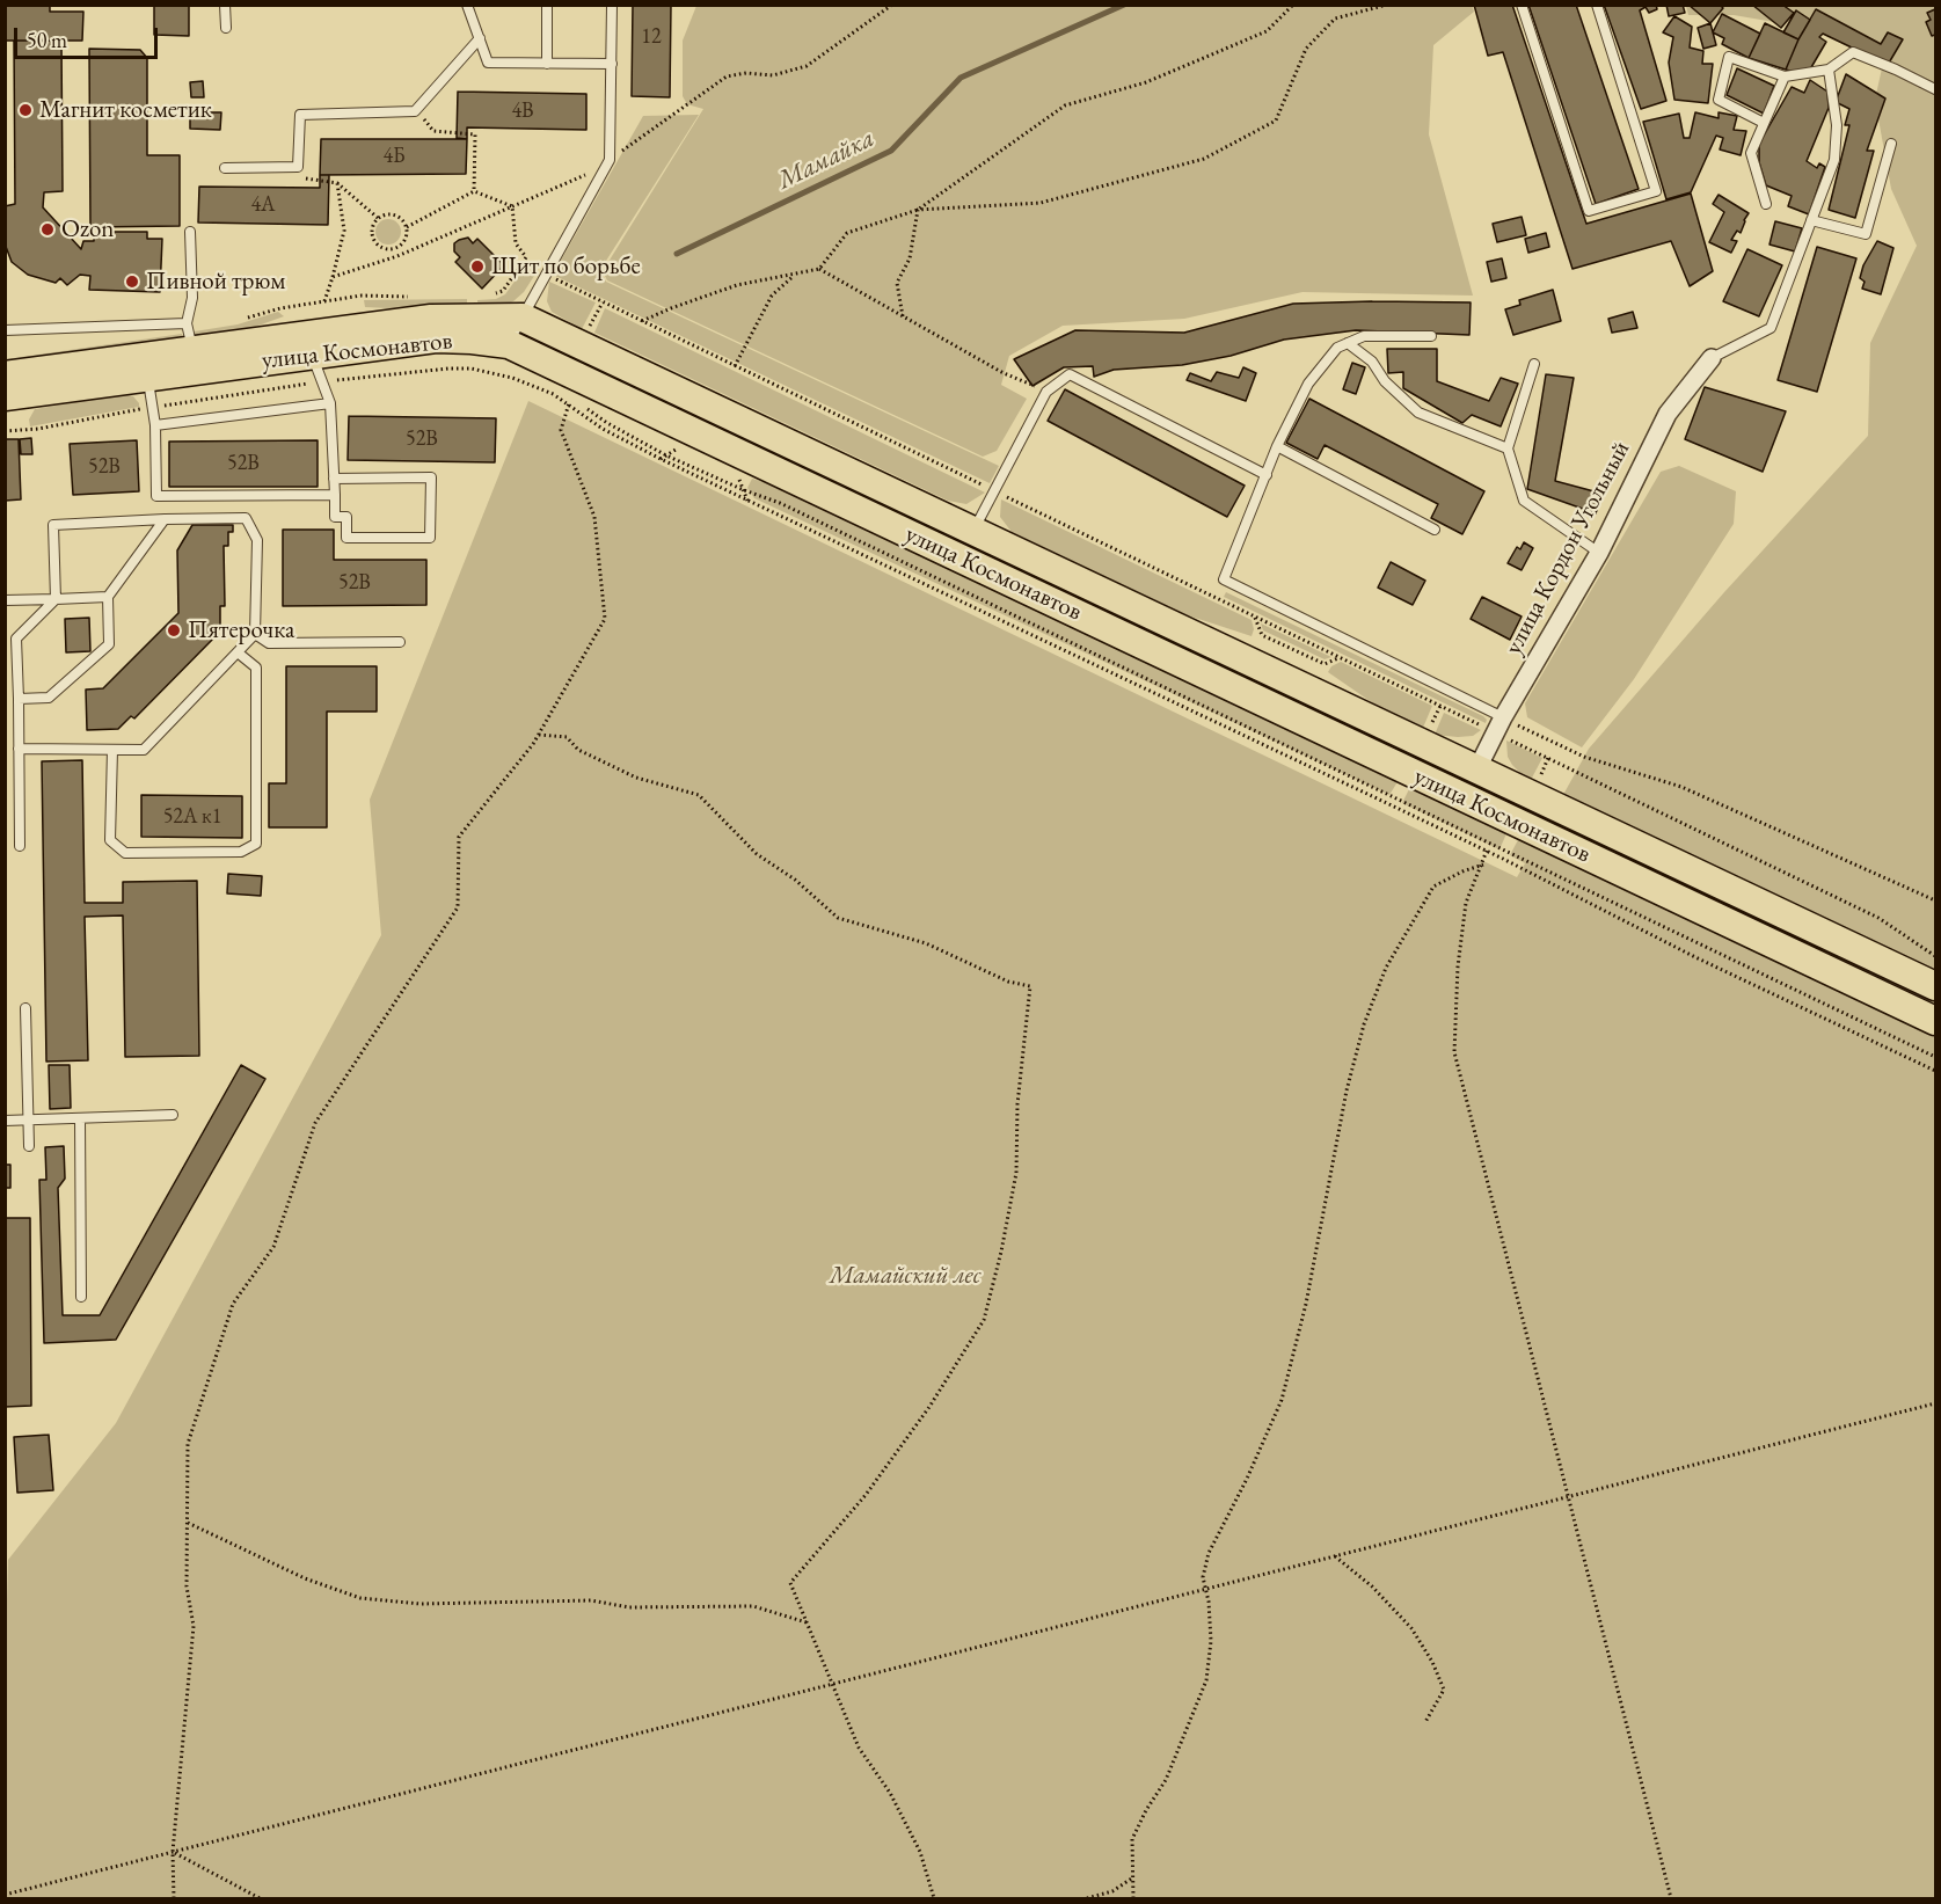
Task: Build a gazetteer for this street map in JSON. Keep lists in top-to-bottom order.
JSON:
{
  "streets": {
    "main road": ["улица Космонавтов"],
    "street": ["улица Кордон Угольный"]
  },
  "crossings": [
    ["улица Космонавтов", "улица Кордон Угольный"]
  ],
  "water": ["Мамайка"],
  "parks": ["Мамайский лес"],
  "places": [
    "Магнит косметик",
    "Ozon",
    "Щит по борьбе",
    "Пивной трюм",
    "Пятерочка"
  ],
  "house_numbers": [
    "12",
    "4В",
    "4Б",
    "4А",
    "52В",
    "52В",
    "52В",
    "52В",
    "52А к1"
  ],
  "scale_bar": "50 m"
}
